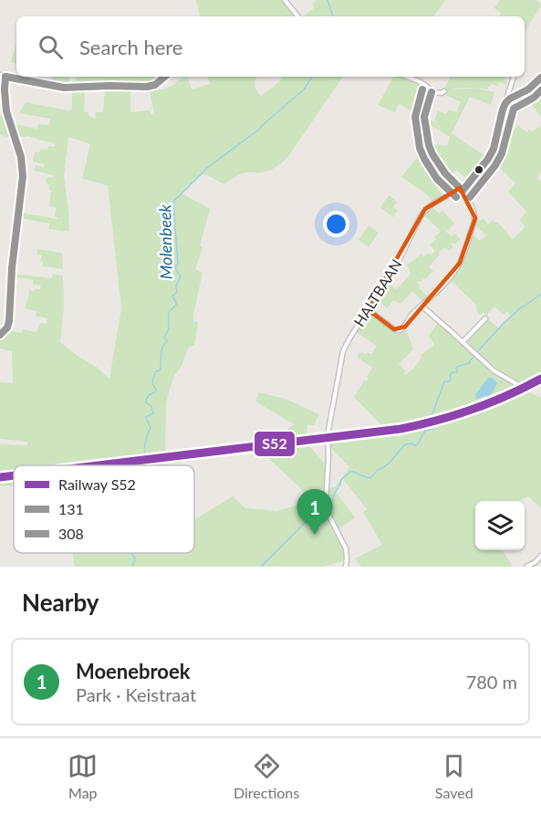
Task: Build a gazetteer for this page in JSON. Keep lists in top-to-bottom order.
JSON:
{
  "streets": {
    "street": ["HALTBAAN"]
  },
  "water": ["Molenbeek"],
  "lines": ["transit line 131", "transit line 308", "rail line S52"],
  "legend": ["Railway S52", "131", "308"],
  "page": {
    "search": "Search here",
    "pins": "1",
    "heading": "Nearby",
    "list": [
      {
        "mark": "1",
        "name": "Moenebroek",
        "note": "Park · Keistraat",
        "value": "780 m"
      }
    ],
    "nav": ["Map", "Directions", "Saved"]
  }
}
